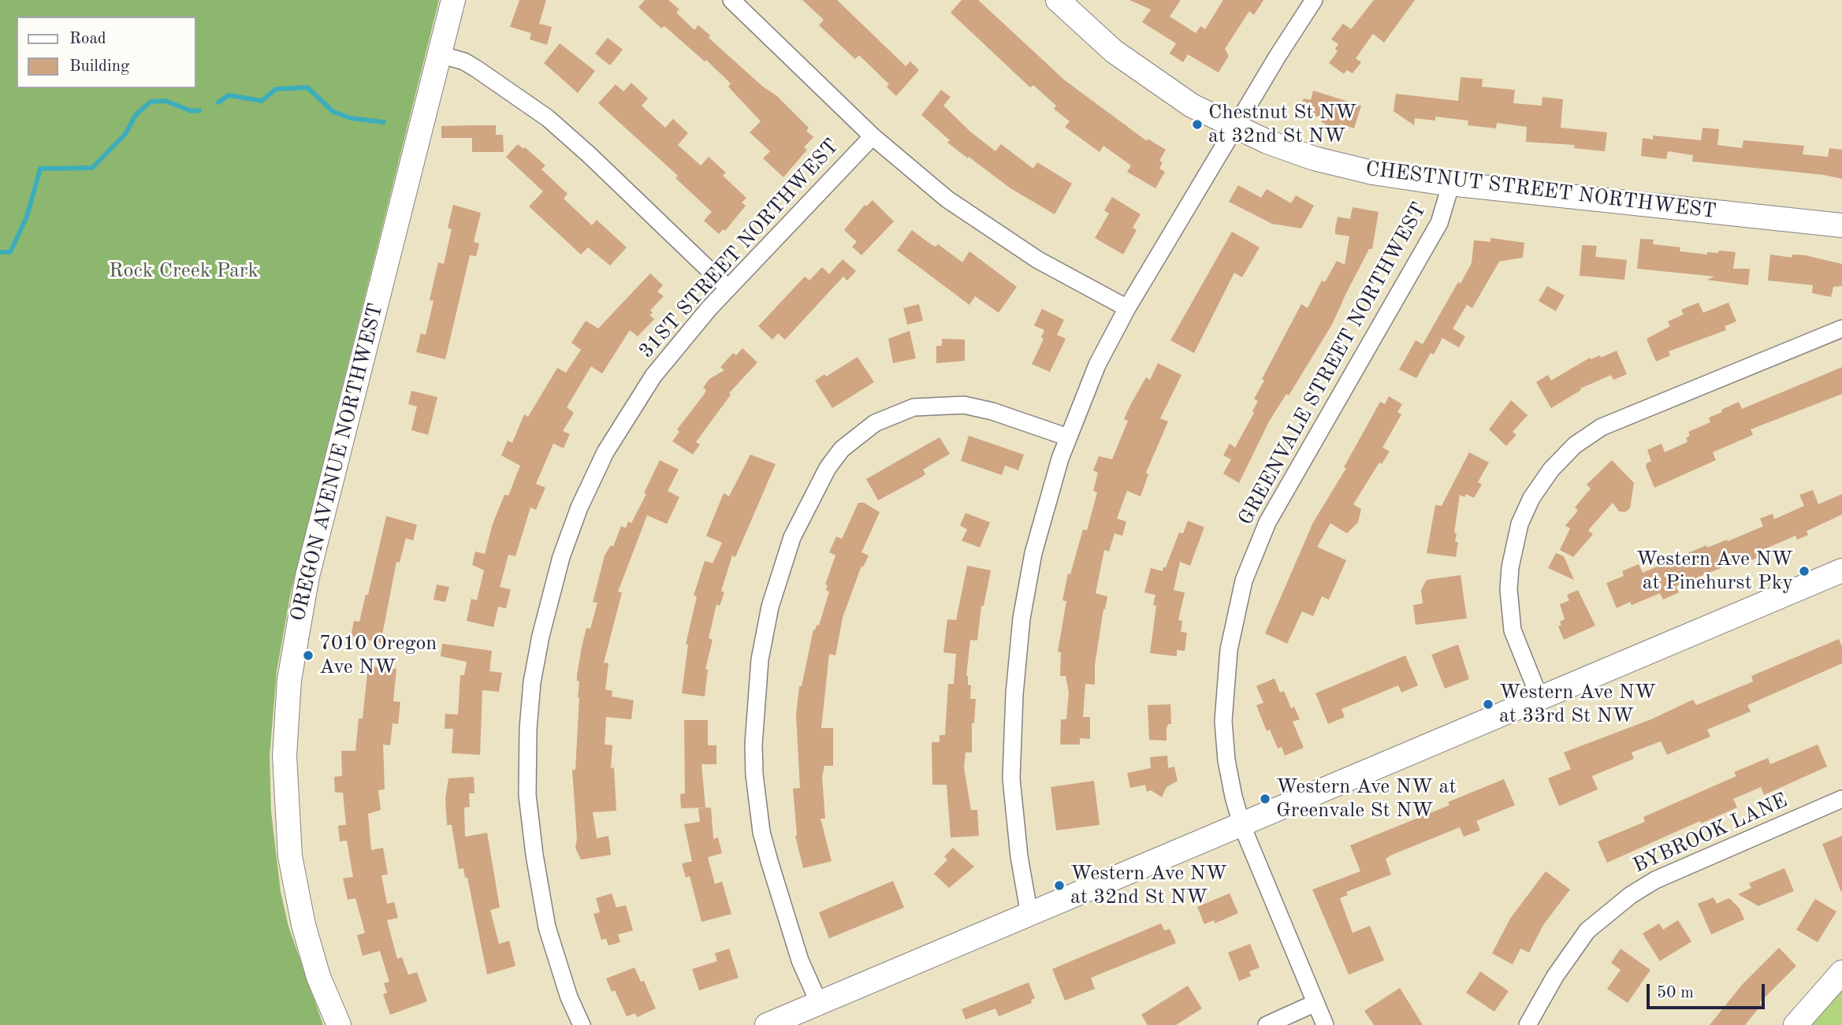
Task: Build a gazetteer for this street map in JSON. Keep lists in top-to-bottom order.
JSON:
{
  "streets": {
    "street": [
      "CHESTNUT STREET NORTHWEST",
      "31ST STREET NORTHWEST",
      "GREENVALE STREET NORTHWEST",
      "OREGON AVENUE NORTHWEST",
      "BYBROOK LANE"
    ]
  },
  "crossings": [
    ["CHESTNUT STREET NORTHWEST", "GREENVALE STREET NORTHWEST"]
  ],
  "parks": ["Rock Creek Park"],
  "places": [
    "Chestnut St NW at 32nd St NW",
    "Western Ave NW at Pinehurst Pky",
    "7010 Oregon Ave NW",
    "Western Ave NW at 33rd St NW",
    "Western Ave NW at Greenvale St NW",
    "Western Ave NW at 32nd St NW"
  ],
  "legend": ["Road", "Building"],
  "scale_bar": "50 m"
}
